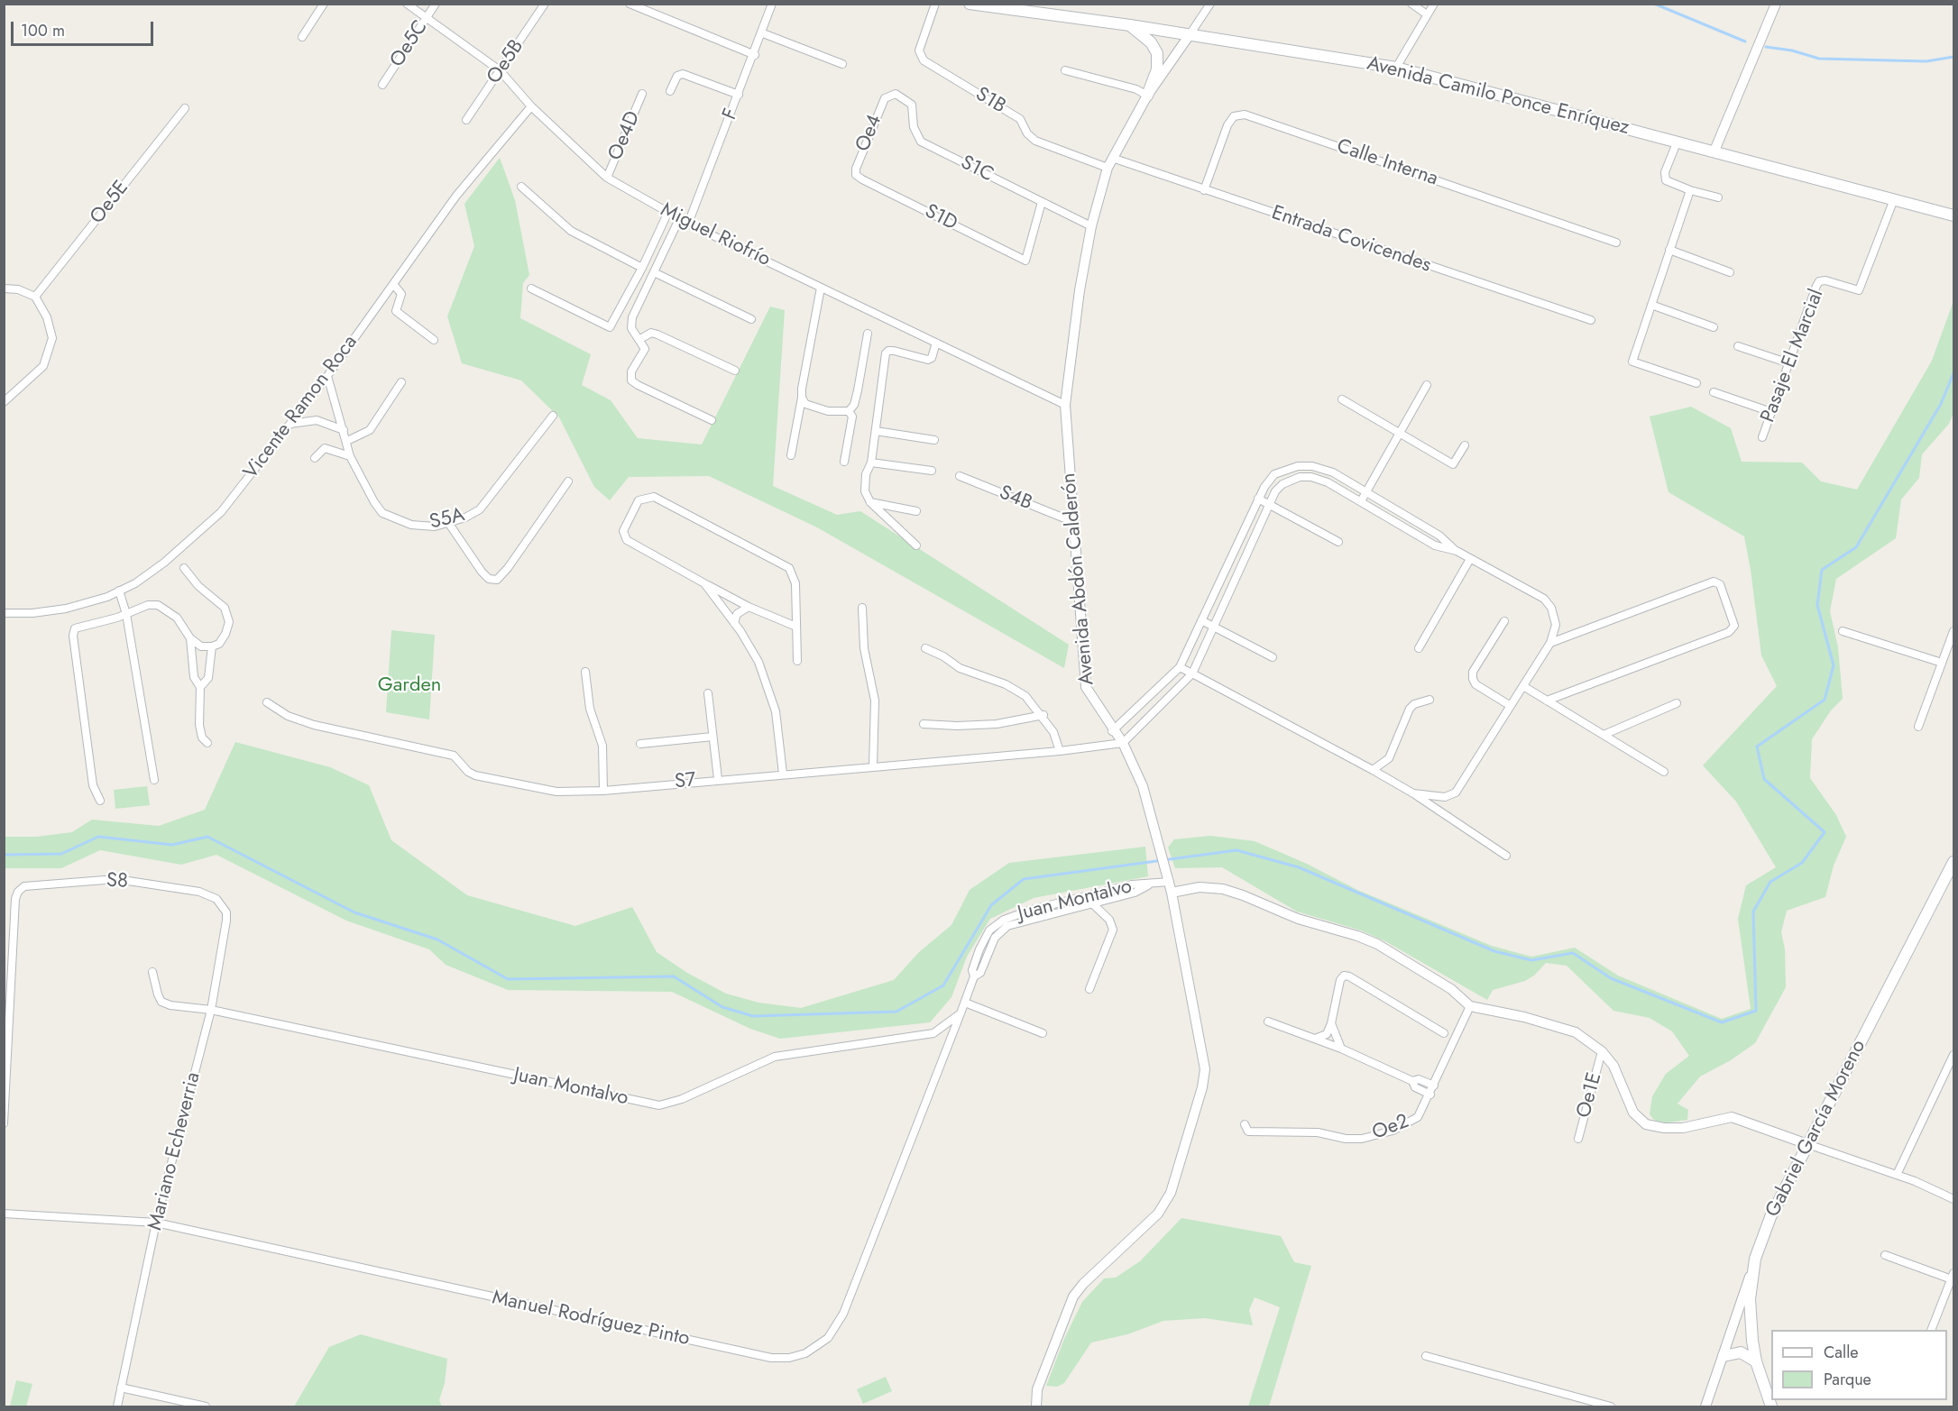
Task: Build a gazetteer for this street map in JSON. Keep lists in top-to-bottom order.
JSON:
{
  "streets": {
    "main road": ["Avenida Camilo Ponce Enríquez", "Gabriel García Moreno"],
    "street": [
      "Oe5C",
      "Oe5B",
      "S1B",
      "F",
      "Oe4",
      "Oe4D",
      "Calle Interna",
      "S1C",
      "Oe5E",
      "S1D",
      "Miguel Riofrío",
      "Entrada Covicendes",
      "Pasaje El Marcial",
      "Vicente Ramon Roca",
      "S4B",
      "S5A",
      "Avenida Abdón Calderón",
      "S7",
      "S8",
      "Juan Montalvo",
      "Oe1E",
      "Oe2",
      "Mariano Echeverria",
      "Manuel Rodríguez Pinto"
    ]
  },
  "crossings": [
    ["Oe5C", "Miguel Riofrío"],
    ["Oe5B", "Miguel Riofrío"],
    ["Avenida Camilo Ponce Enríquez", "Pasaje El Marcial"],
    ["Avenida Camilo Ponce Enríquez", "Avenida Abdón Calderón"],
    ["S1B", "Avenida Abdón Calderón"],
    ["F", "Miguel Riofrío"],
    ["Oe4", "S1C"],
    ["Oe4", "S1D"],
    ["Oe4D", "Miguel Riofrío"],
    ["Calle Interna", "Entrada Covicendes"],
    ["S1C", "S1D"],
    ["S1C", "Avenida Abdón Calderón"],
    ["Miguel Riofrío", "Vicente Ramon Roca"],
    ["Miguel Riofrío", "Avenida Abdón Calderón"],
    ["Entrada Covicendes", "Avenida Abdón Calderón"],
    ["Vicente Ramon Roca", "S5A"],
    ["S4B", "Avenida Abdón Calderón"],
    ["Avenida Abdón Calderón", "S7"],
    ["Avenida Abdón Calderón", "Juan Montalvo"],
    ["S8", "Mariano Echeverria"],
    ["Juan Montalvo", "Mariano Echeverria"],
    ["Juan Montalvo", "Manuel Rodríguez Pinto"],
    ["Mariano Echeverria", "Manuel Rodríguez Pinto"]
  ],
  "parks": ["Garden"],
  "legend": ["Calle", "Parque"],
  "scale_bar": "100 m"
}
